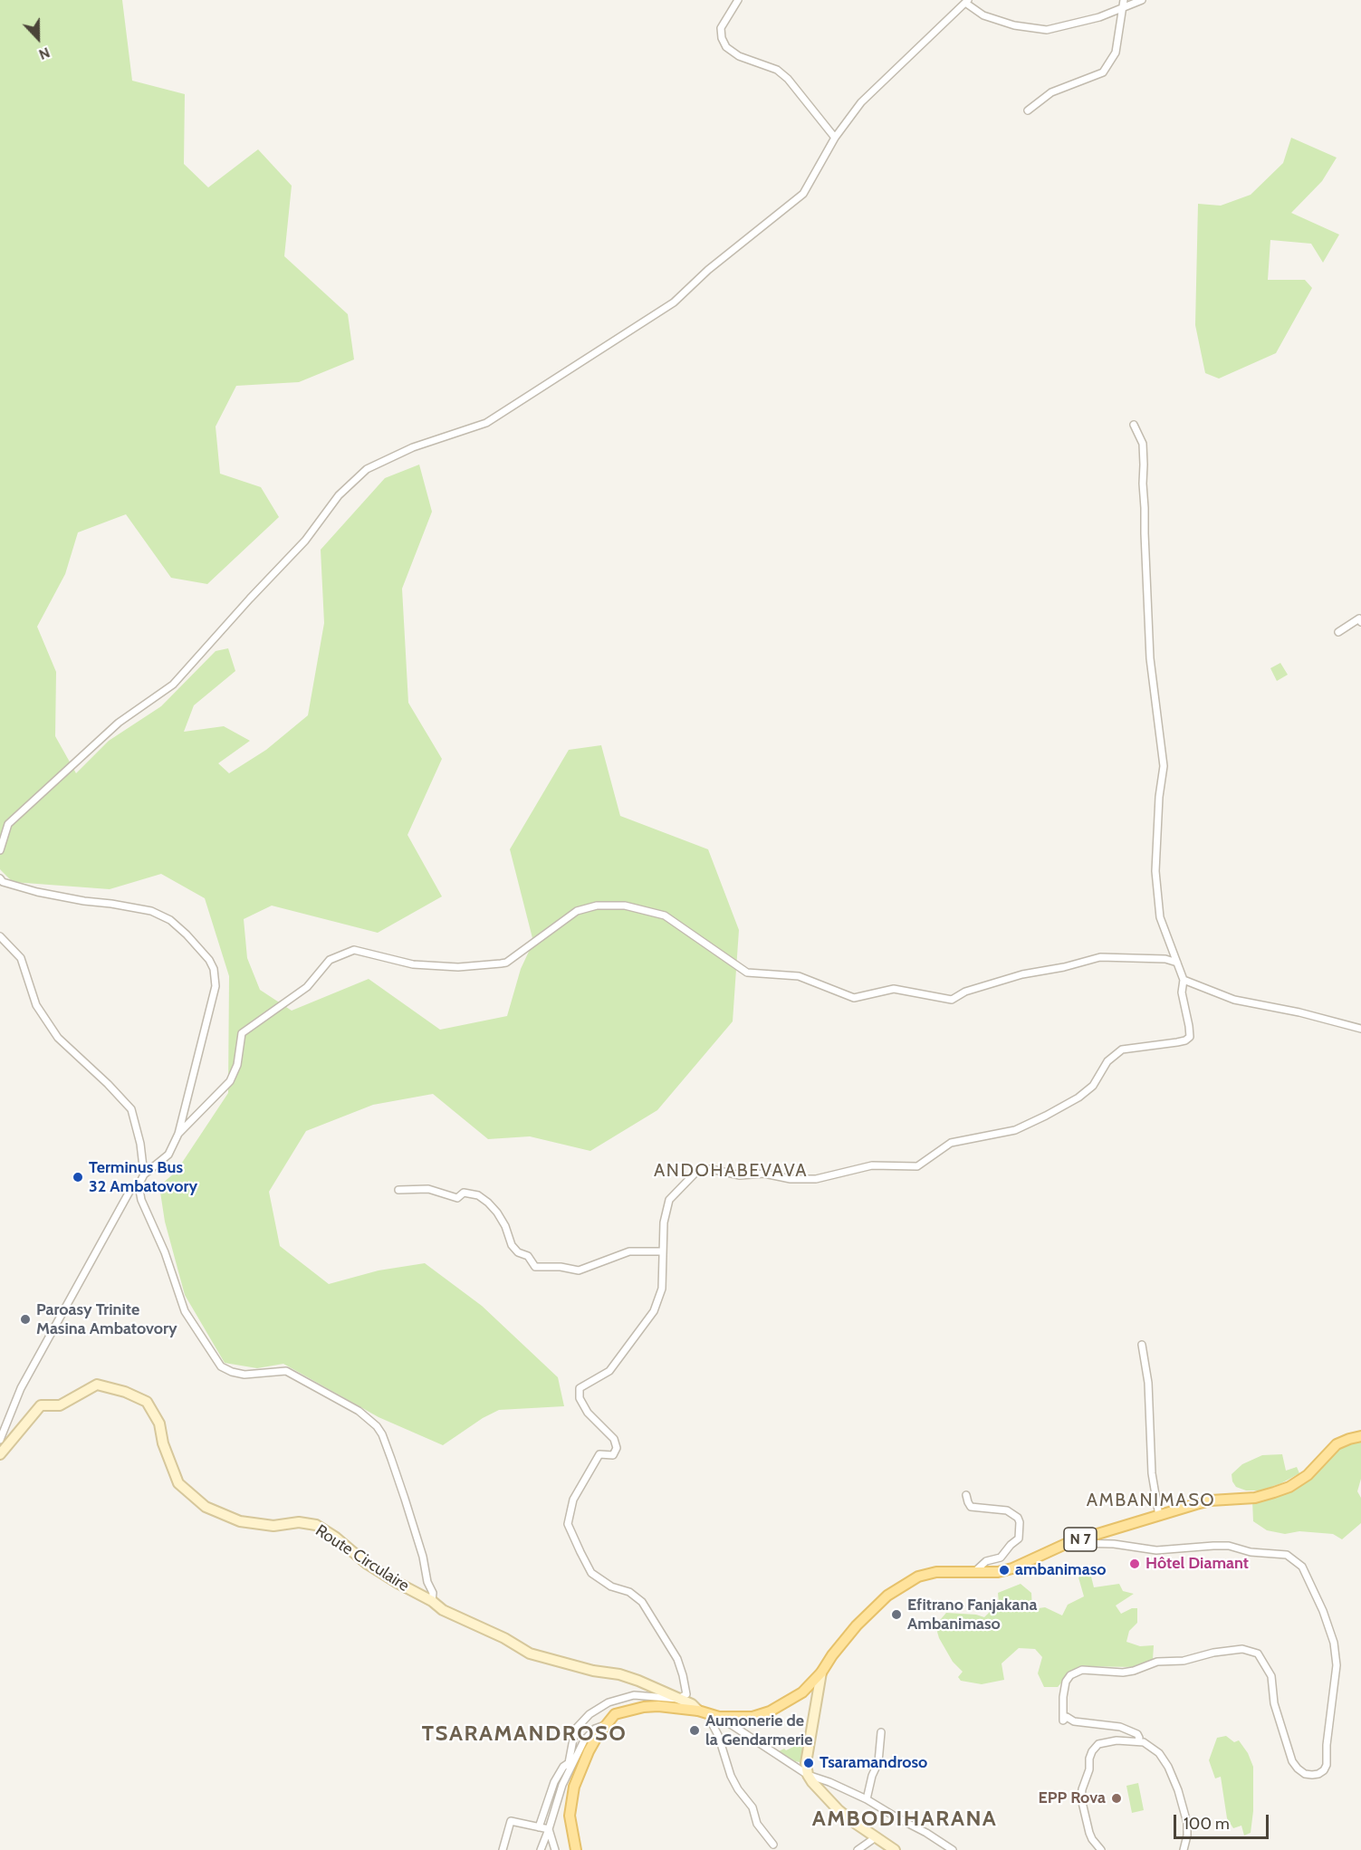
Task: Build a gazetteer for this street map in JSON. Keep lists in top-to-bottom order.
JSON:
{
  "streets": {
    "main road": ["N 7"],
    "street": ["Route Circulaire"]
  },
  "districts": [
    "ANDOHABEVAVA",
    "AMBANIMASO",
    "TSARAMANDROSO",
    "AMBODIHARANA"
  ],
  "places": [
    "Terminus Bus 32 Ambatovory",
    "Paroasy Trinite Masina Ambatovory",
    "Hôtel Diamant",
    "ambanimaso",
    "Efitrano Fanjakana Ambanimaso",
    "Aumonerie de la Gendarmerie",
    "Tsaramandroso",
    "EPP Rova"
  ],
  "scale_bar": "100 m",
  "north": "bottom"
}
